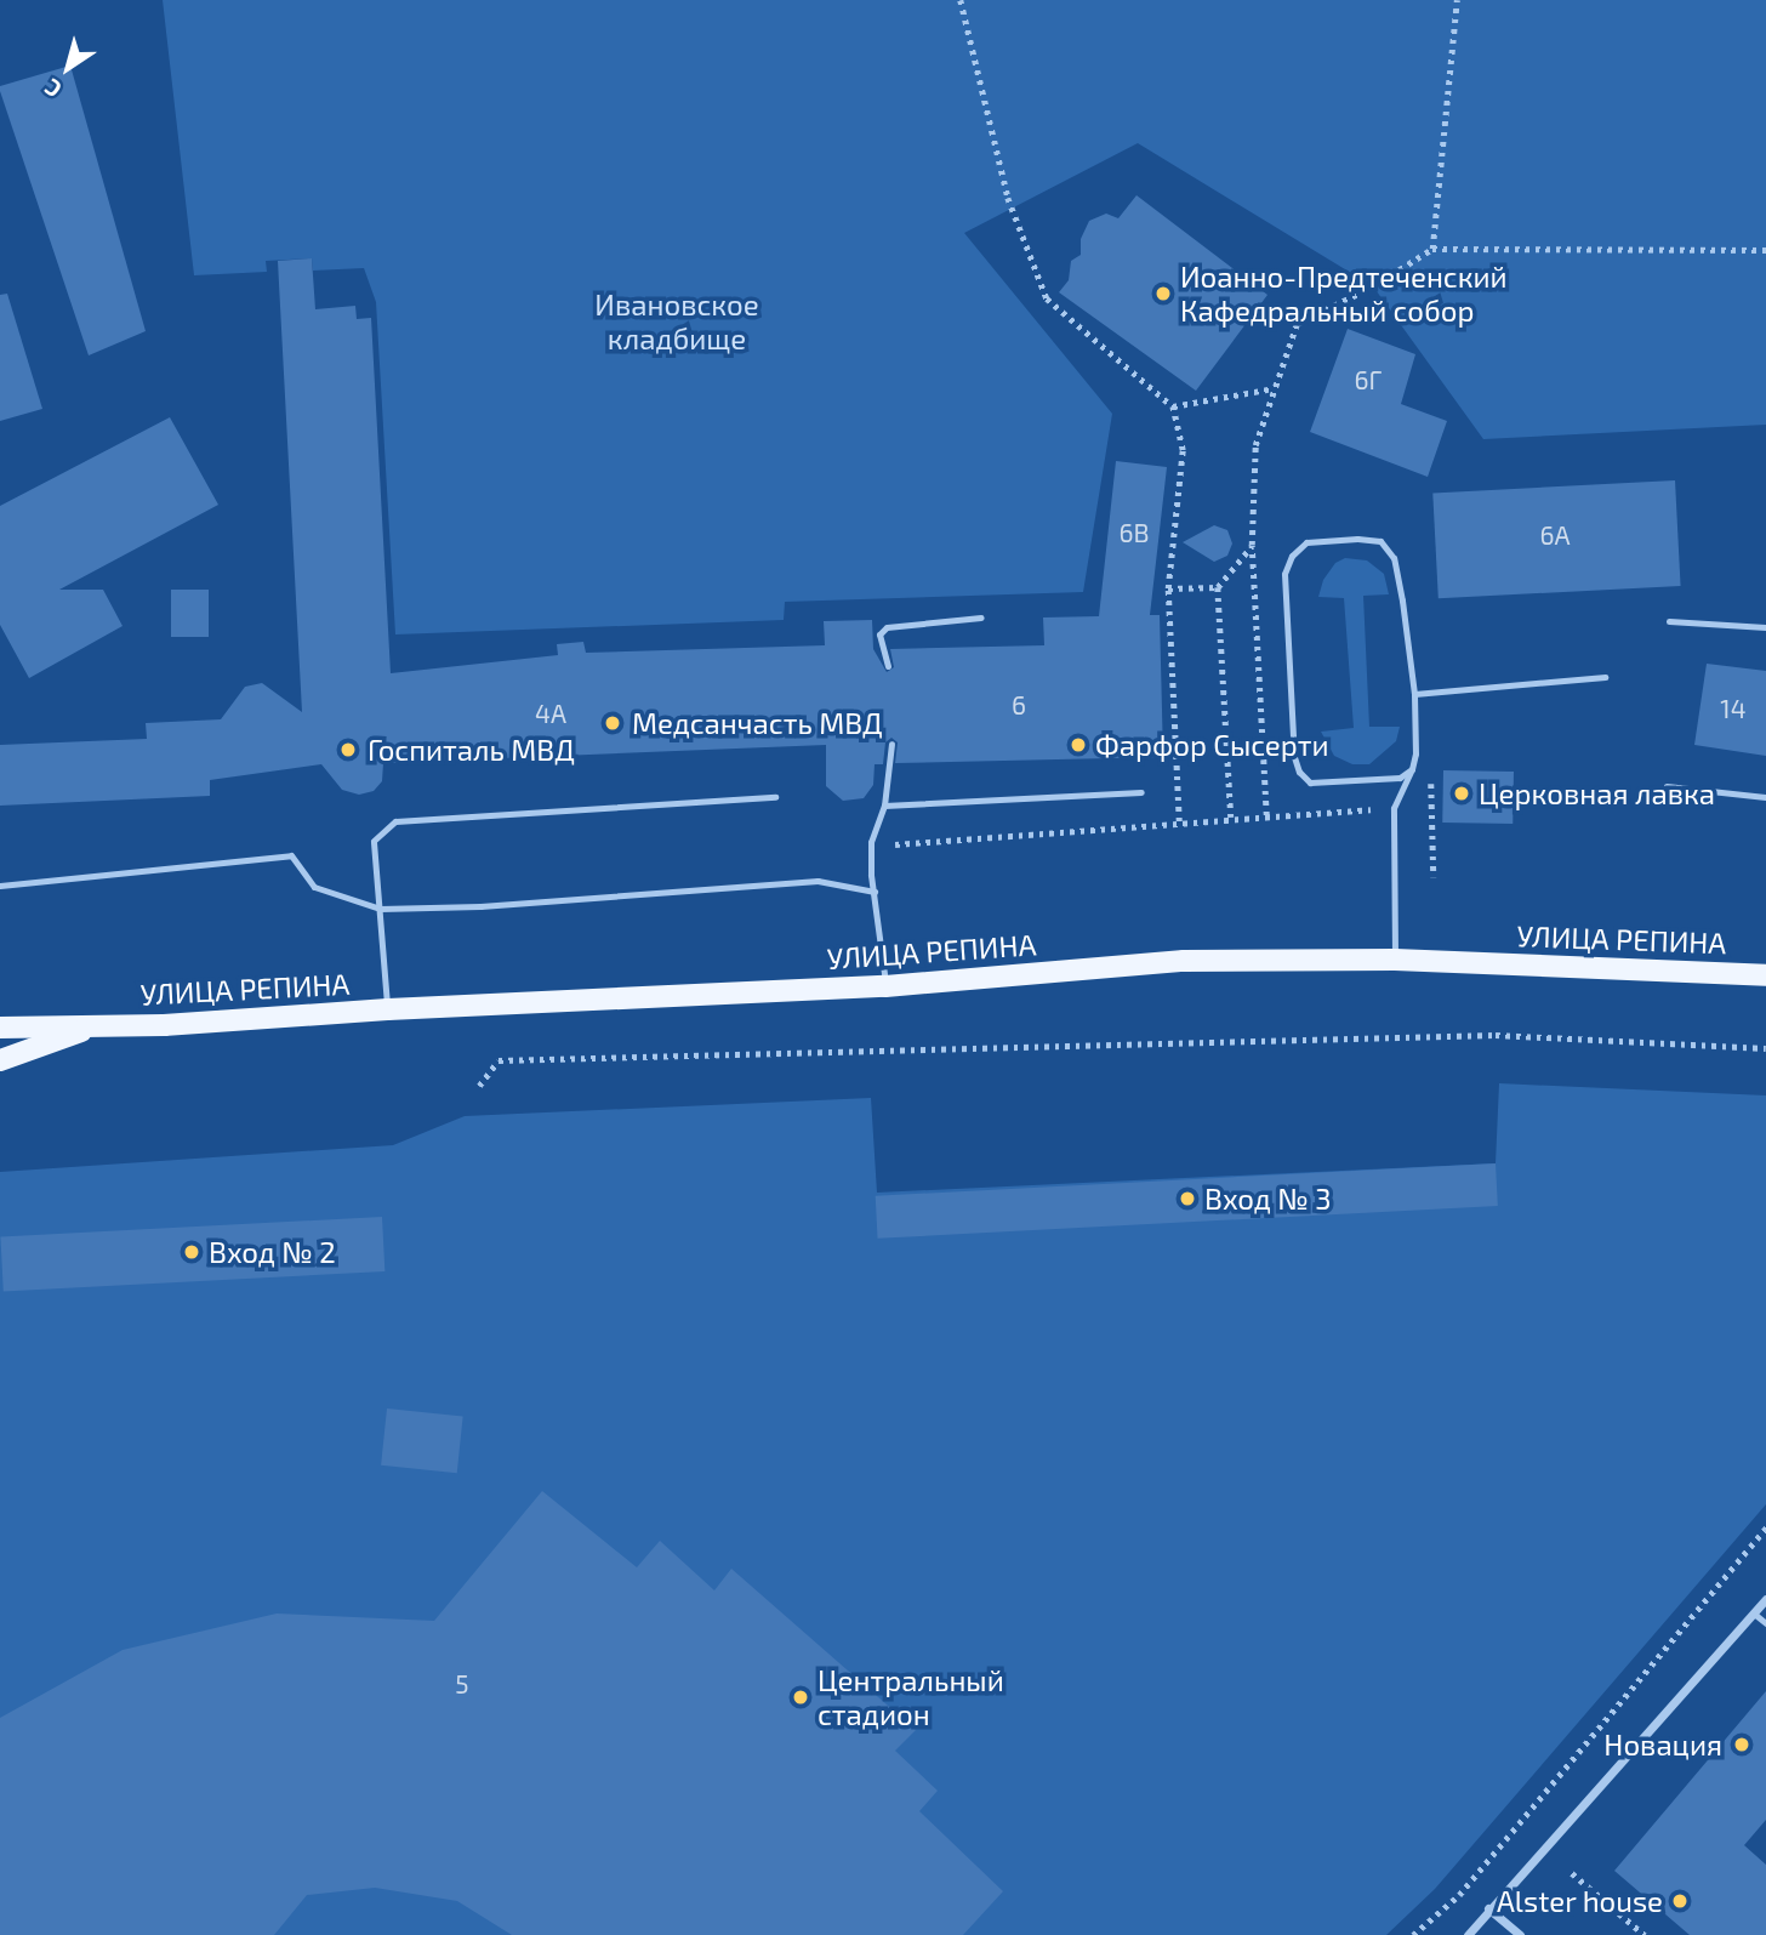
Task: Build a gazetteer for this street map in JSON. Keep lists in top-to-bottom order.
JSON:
{
  "streets": {
    "main road": ["УЛИЦА РЕПИНА"]
  },
  "parks": ["Ивановское кладбище"],
  "places": [
    "Иоанно-Предтеченский Кафедральный собор",
    "Медсанчасть МВД",
    "Фарфор Сысерти",
    "Госпиталь МВД",
    "Церковная лавка",
    "Вход № 3",
    "Вход № 2",
    "Центральный стадион",
    "Новация",
    "Alster house"
  ],
  "house_numbers": [
    "6Г",
    "6В",
    "6А",
    "6",
    "14",
    "4А",
    "5"
  ],
  "north": "bottom left"
}
